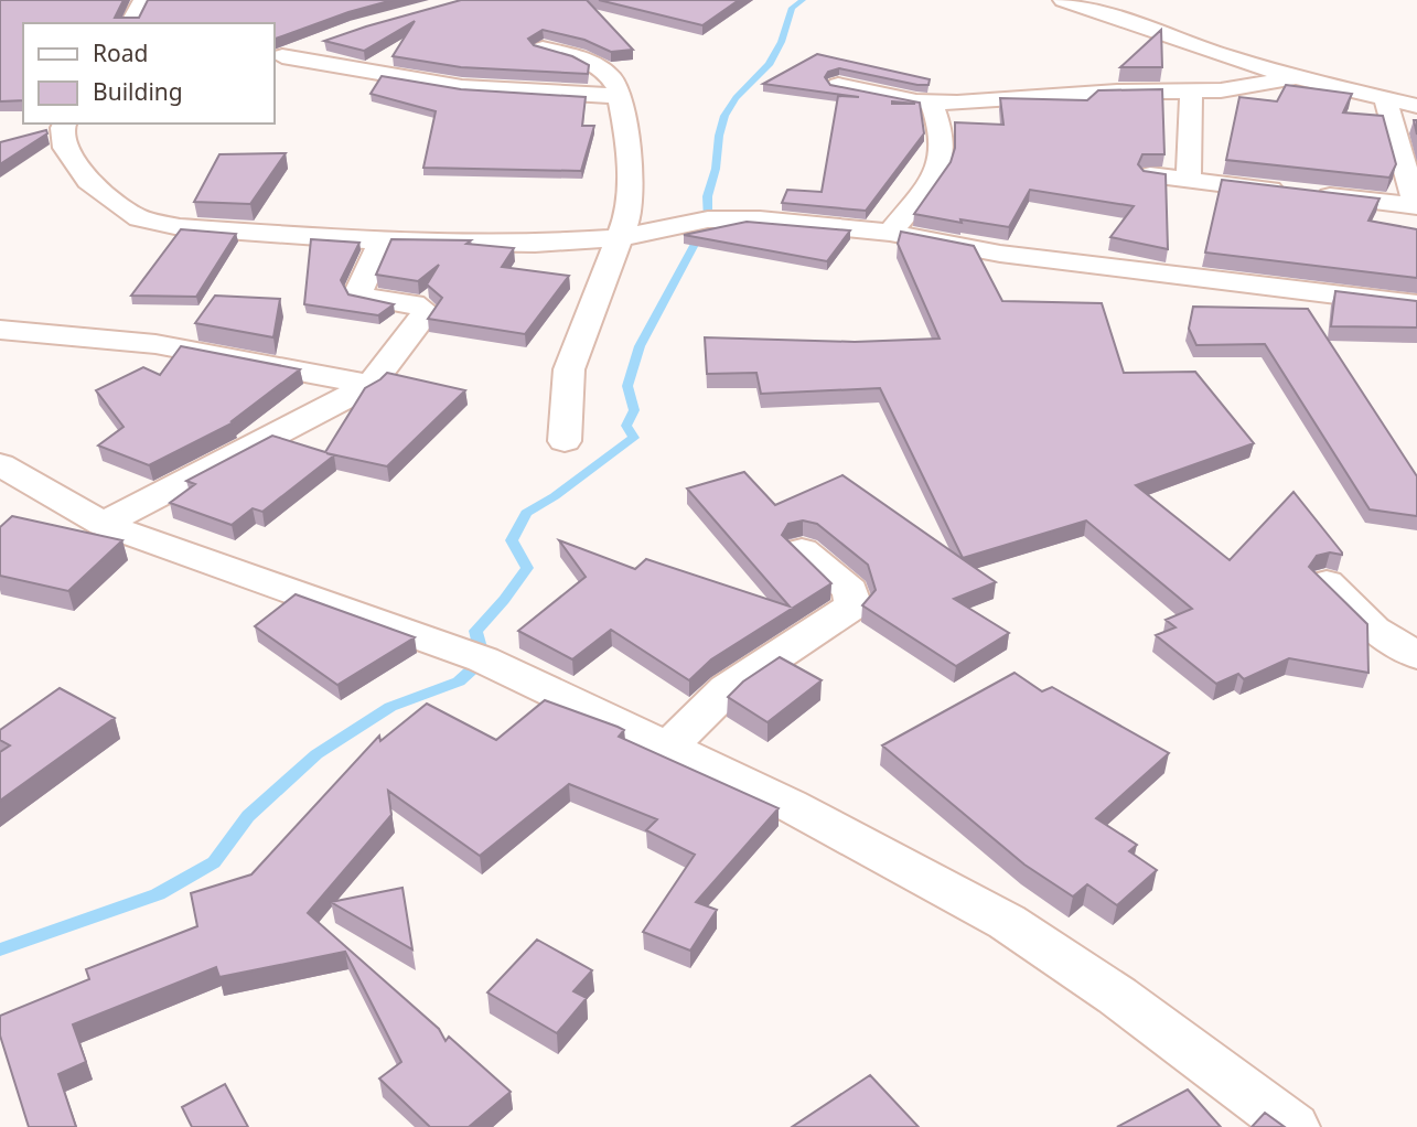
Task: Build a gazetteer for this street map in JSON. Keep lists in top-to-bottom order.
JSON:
{
  "legend": ["Road", "Building"]
}
